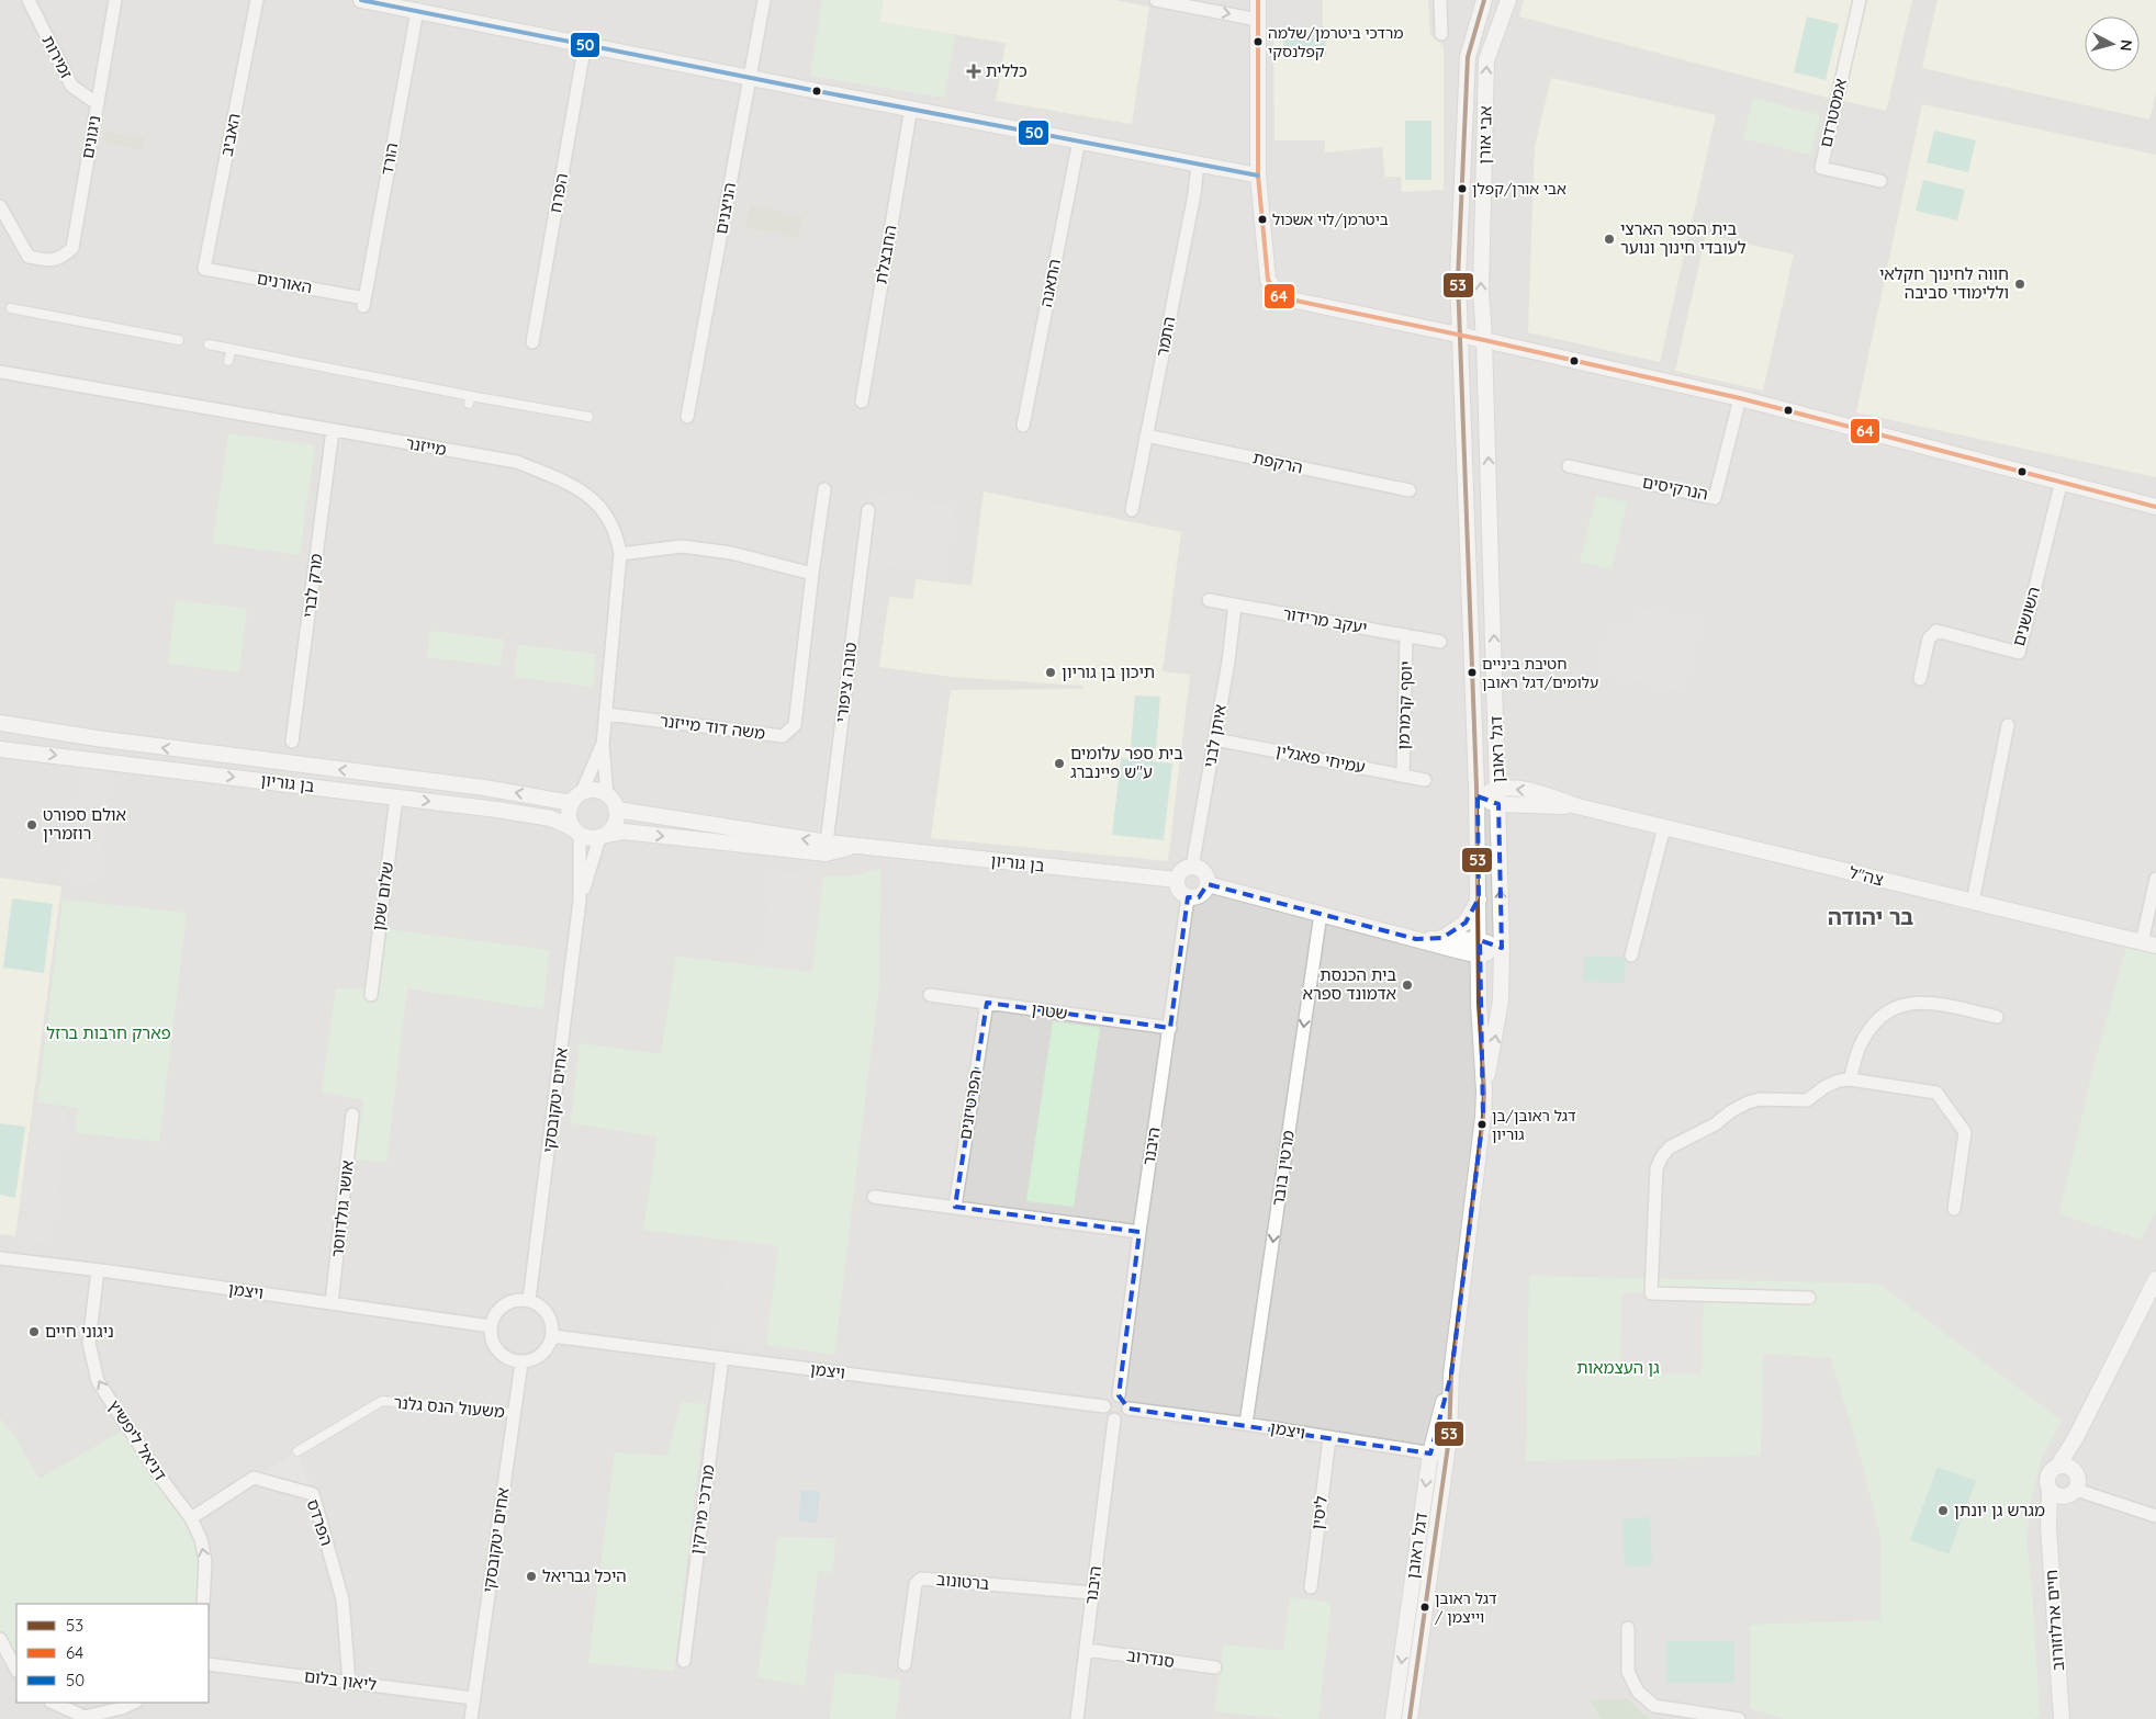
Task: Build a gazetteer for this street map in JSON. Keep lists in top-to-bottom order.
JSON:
{
  "streets": {
    "street": [
      "זמירות",
      "אמסטרדם",
      "האביב",
      "אבי אורן",
      "ניגונים",
      "הורד",
      "הפרח",
      "הניצנים",
      "החבצלת",
      "האורנים",
      "התאנה",
      "התמר",
      "מייזנר",
      "הרקפת",
      "הנרקיסים",
      "מרק לברי",
      "השושנים",
      "יעקב מרידור",
      "טובה ציפורי",
      "יוסף קרמרמן",
      "משה דוד מייזנר",
      "איתן לבני",
      "דגל ראובן",
      "עמיחי פאגלין",
      "בן גוריון",
      "צה\"ל",
      "שלום שמן",
      "שטרן",
      "אחים יטקובסקי",
      "הפרטיזנים",
      "היבנר",
      "מרטין בובר",
      "אושר גולדווסר",
      "ויצמן",
      "משעול הנס גלנר",
      "דניאל ליפשיץ",
      "מרדכי מירקין",
      "ליסין",
      "הפרדס",
      "ברטונוב",
      "חיים ארלוזורוב",
      "סנדרוב",
      "ליאון בלום"
    ]
  },
  "crossings": [
    ["זמירות", "ניגונים"],
    ["האביב", "האורנים"],
    ["אבי אורן", "דגל ראובן"],
    ["הורד", "האורנים"],
    ["התמר", "הרקפת"],
    ["מייזנר", "מרק לברי"],
    ["מייזנר", "משה דוד מייזנר"],
    ["מייזנר", "בן גוריון"],
    ["מייזנר", "אחים יטקובסקי"],
    ["יעקב מרידור", "יוסף קרמרמן"],
    ["יעקב מרידור", "איתן לבני"],
    ["טובה ציפורי", "בן גוריון"],
    ["יוסף קרמרמן", "עמיחי פאגלין"],
    ["איתן לבני", "עמיחי פאגלין"],
    ["איתן לבני", "בן גוריון"],
    ["איתן לבני", "היבנר"],
    ["דגל ראובן", "צה\"ל"],
    ["דגל ראובן", "ויצמן"],
    ["בן גוריון", "שלום שמן"],
    ["בן גוריון", "אחים יטקובסקי"],
    ["בן גוריון", "היבנר"],
    ["שטרן", "הפרטיזנים"],
    ["שטרן", "היבנר"],
    ["אחים יטקובסקי", "ויצמן"],
    ["אחים יטקובסקי", "משעול הנס גלנר"],
    ["אחים יטקובסקי", "ליאון בלום"],
    ["היבנר", "ויצמן"],
    ["היבנר", "ברטונוב"],
    ["היבנר", "סנדרוב"],
    ["מרטין בובר", "ויצמן"],
    ["אושר גולדווסר", "ויצמן"],
    ["ויצמן", "דניאל ליפשיץ"],
    ["ויצמן", "מרדכי מירקין"],
    ["ויצמן", "ליסין"],
    ["דניאל ליפשיץ", "הפרדס"],
    ["הפרדס", "ליאון בלום"]
  ],
  "one_way": ["מרטין בובר", "דניאל ליפשיץ"],
  "districts": ["בר יהודה"],
  "parks": ["פארק חרבות ברזל", "גן העצמאות"],
  "places": {
    "other": [
      "מרדכי ביטרמן/שלמה קפלנסקי",
      "אבי אורן/קפלן",
      "ביטרמן/לוי אשכול",
      "בית הספר הארצי לעובדי חינוך ונוער",
      "חווה לחינוך חקלאי וללימודי סביבה",
      "תיכון בן גוריון",
      "חטיבת ביניים עלומים/דגל ראובן",
      "בית ספר עלומים ע\"ש פיינברג",
      "אולם ספורט רוזמרין",
      "בית הכנסת אדמונד ספרא",
      "דגל ראובן/בן גוריון",
      "ניגוני חיים",
      "מגרש גן יונתן",
      "היכל גבריאל",
      "דגל ראובן / וייצמן"
    ],
    "health": ["כללית"]
  },
  "lines": ["transit line 53", "transit line 64", "transit line 50"],
  "legend": ["53", "64", "50"],
  "north": "right"
}
